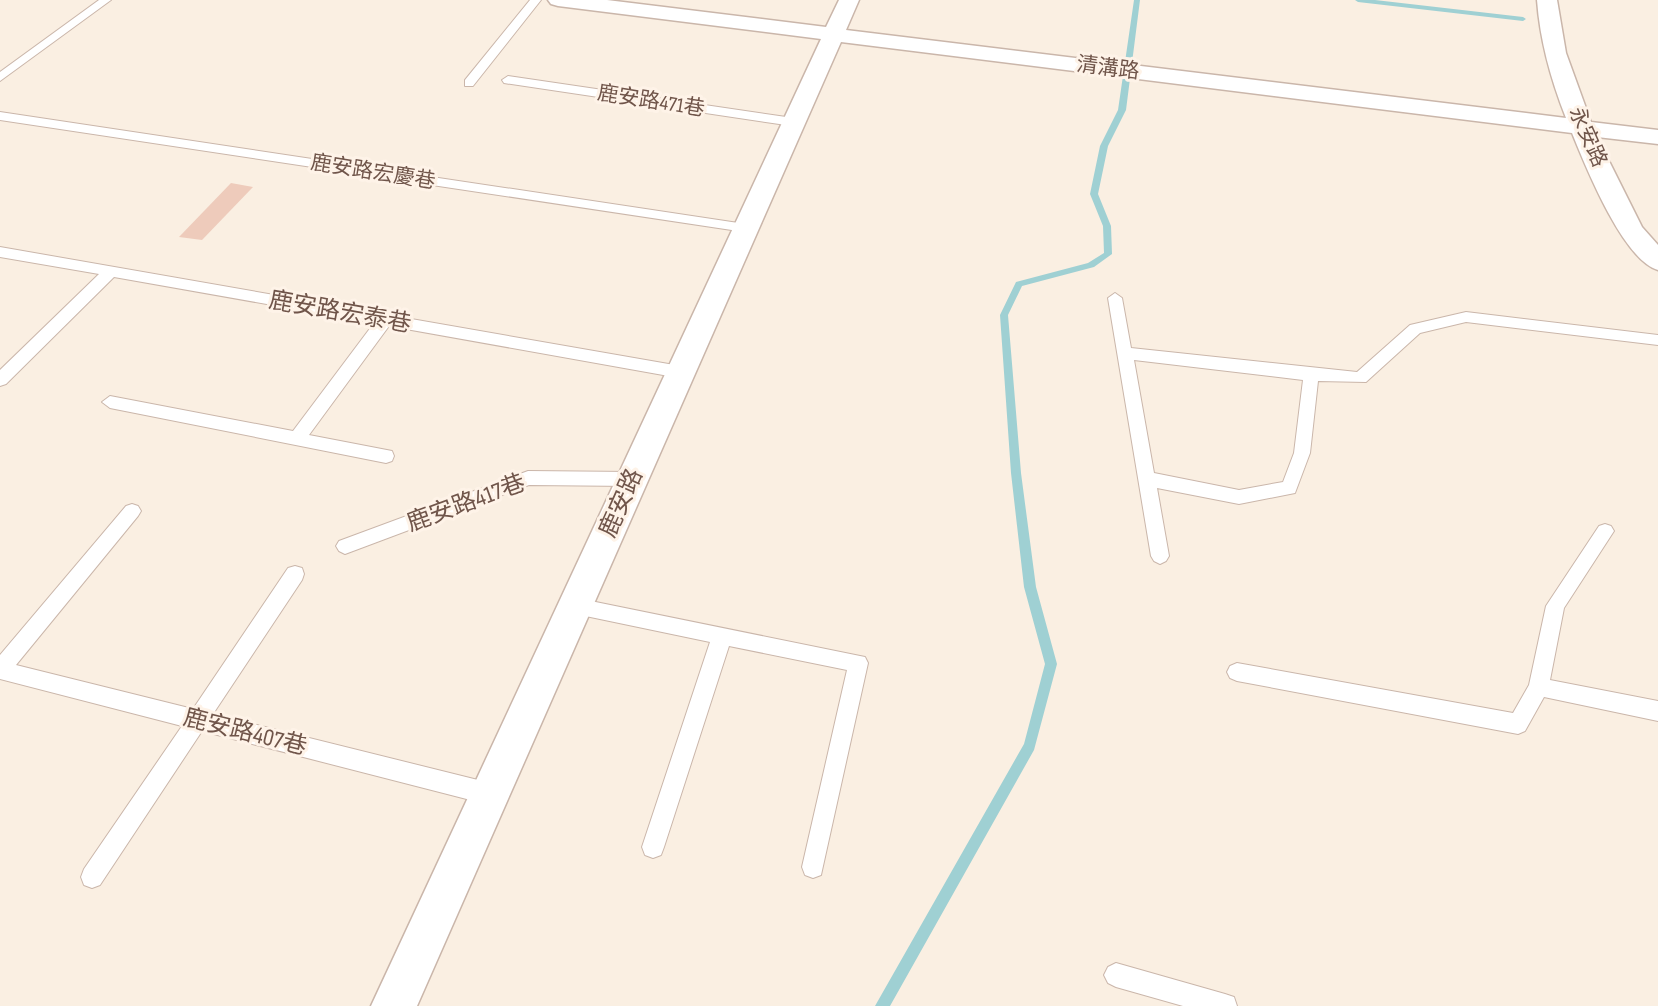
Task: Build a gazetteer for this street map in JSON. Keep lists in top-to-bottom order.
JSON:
{
  "streets": {
    "street": ["清溝路", "永安路", "鹿安路"],
    "lane": [
      "鹿安路471巷",
      "鹿安路宏慶巷",
      "鹿安路宏泰巷",
      "鹿安路417巷",
      "鹿安路407巷"
    ]
  },
  "crossings": [
    ["清溝路", "永安路"],
    ["清溝路", "鹿安路"],
    ["鹿安路471巷", "鹿安路"],
    ["鹿安路宏慶巷", "鹿安路"],
    ["鹿安路宏泰巷", "鹿安路"],
    ["鹿安路417巷", "鹿安路"],
    ["鹿安路", "鹿安路407巷"]
  ]
}
